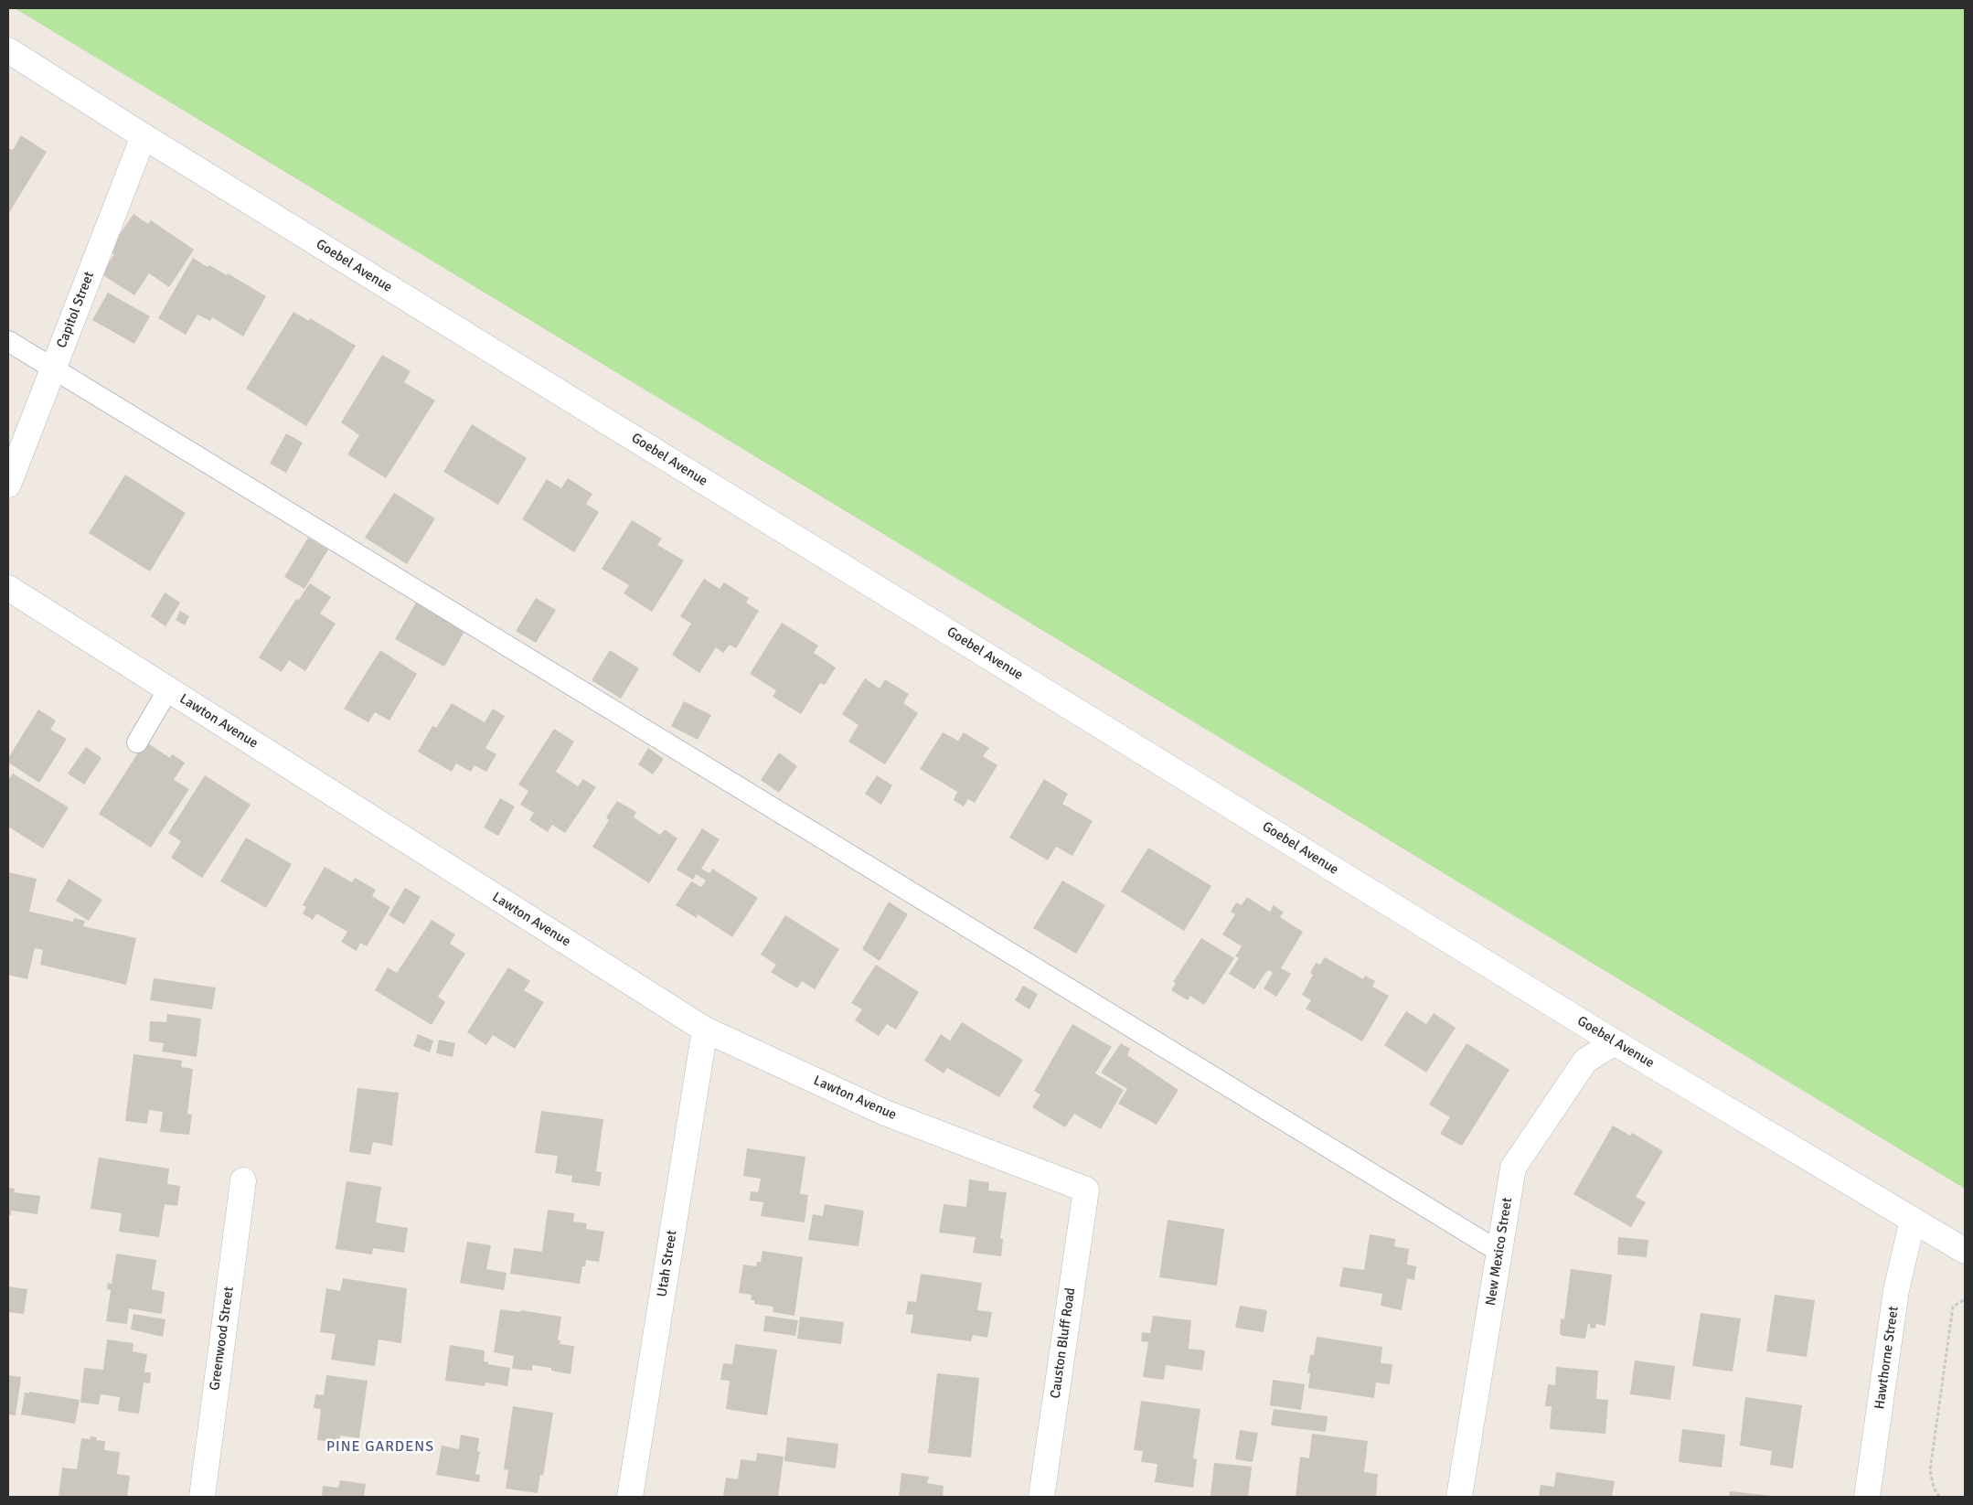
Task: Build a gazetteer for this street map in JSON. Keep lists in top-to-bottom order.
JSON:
{
  "streets": {
    "street": [
      "Goebel Avenue",
      "Capitol Street",
      "Lawton Avenue",
      "New Mexico Street",
      "Utah Street",
      "Greenwood Street",
      "Causton Bluff Road",
      "Hawthorne Street"
    ]
  },
  "crossings": [
    ["Goebel Avenue", "Capitol Street"],
    ["Goebel Avenue", "New Mexico Street"],
    ["Goebel Avenue", "Hawthorne Street"],
    ["Lawton Avenue", "Utah Street"],
    ["Lawton Avenue", "Causton Bluff Road"]
  ],
  "districts": ["PINE GARDENS"]
}
